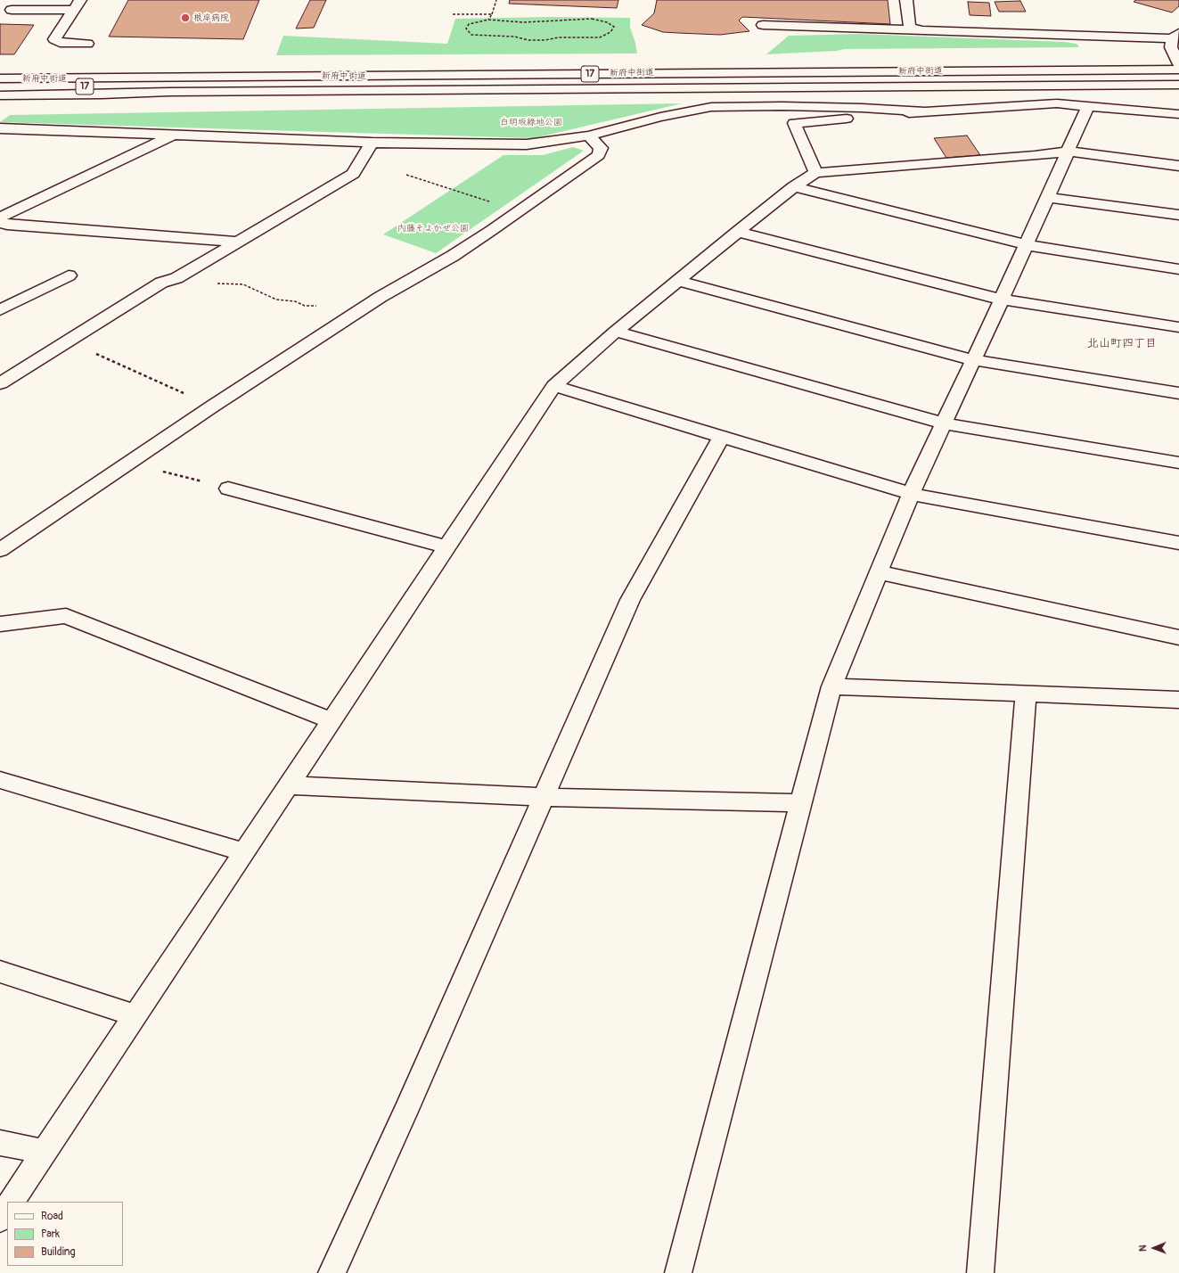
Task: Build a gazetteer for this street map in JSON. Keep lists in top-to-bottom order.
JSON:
{
  "streets": {
    "street": ["新府中街道", "17"]
  },
  "districts": ["北山町四丁目"],
  "parks": ["白明坂緑地公園", "内藤そよかぜ公園"],
  "places": ["根岸病院"],
  "legend": ["Road", "Park", "Building"],
  "north": "left"
}
